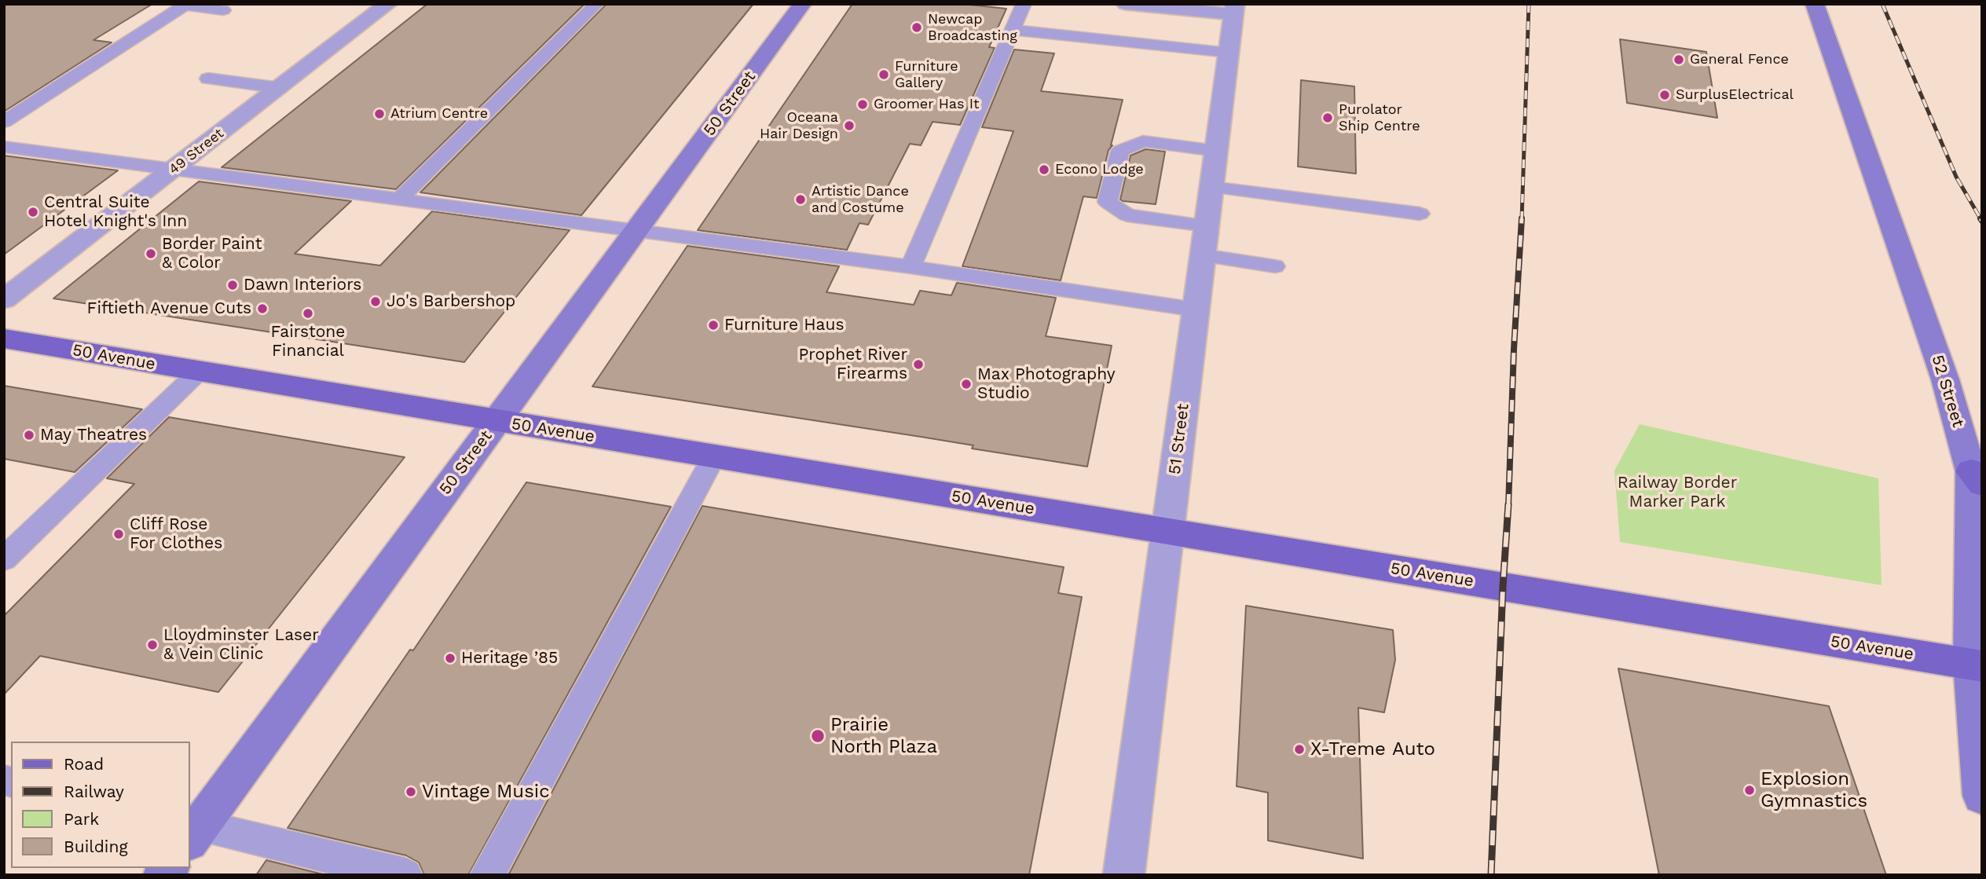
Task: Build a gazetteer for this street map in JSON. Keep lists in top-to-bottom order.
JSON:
{
  "streets": {
    "main road": ["50 Street", "50 Avenue", "52 Street"],
    "street": ["49 Street", "51 Street"]
  },
  "crossings": [
    ["50 Street", "50 Avenue"],
    ["50 Avenue", "52 Street"],
    ["50 Avenue", "51 Street"]
  ],
  "parks": ["Railway Border Marker Park"],
  "places": [
    "Newcap Broadcasting",
    "General Fence",
    "Furniture Gallery",
    "SurplusElectrical",
    "Groomer Has It",
    "Atrium Centre",
    "Purolator Ship Centre",
    "Oceana Hair Design",
    "Econo Lodge",
    "Artistic Dance and Costume",
    "Central Suite Hotel Knight's Inn",
    "Border Paint & Color",
    "Dawn Interiors",
    "Jo's Barbershop",
    "Fiftieth Avenue Cuts",
    "Fairstone Financial",
    "Furniture Haus",
    "Prophet River Firearms",
    "Max Photography Studio",
    "May Theatres",
    "Cliff Rose For Clothes",
    "Lloydminster Laser & Vein Clinic",
    "Heritage ’85",
    "Prairie North Plaza",
    "X-Treme Auto",
    "Explosion Gymnastics",
    "Vintage Music"
  ],
  "legend": [
    "Road",
    "Railway",
    "Park",
    "Building"
  ]
}
